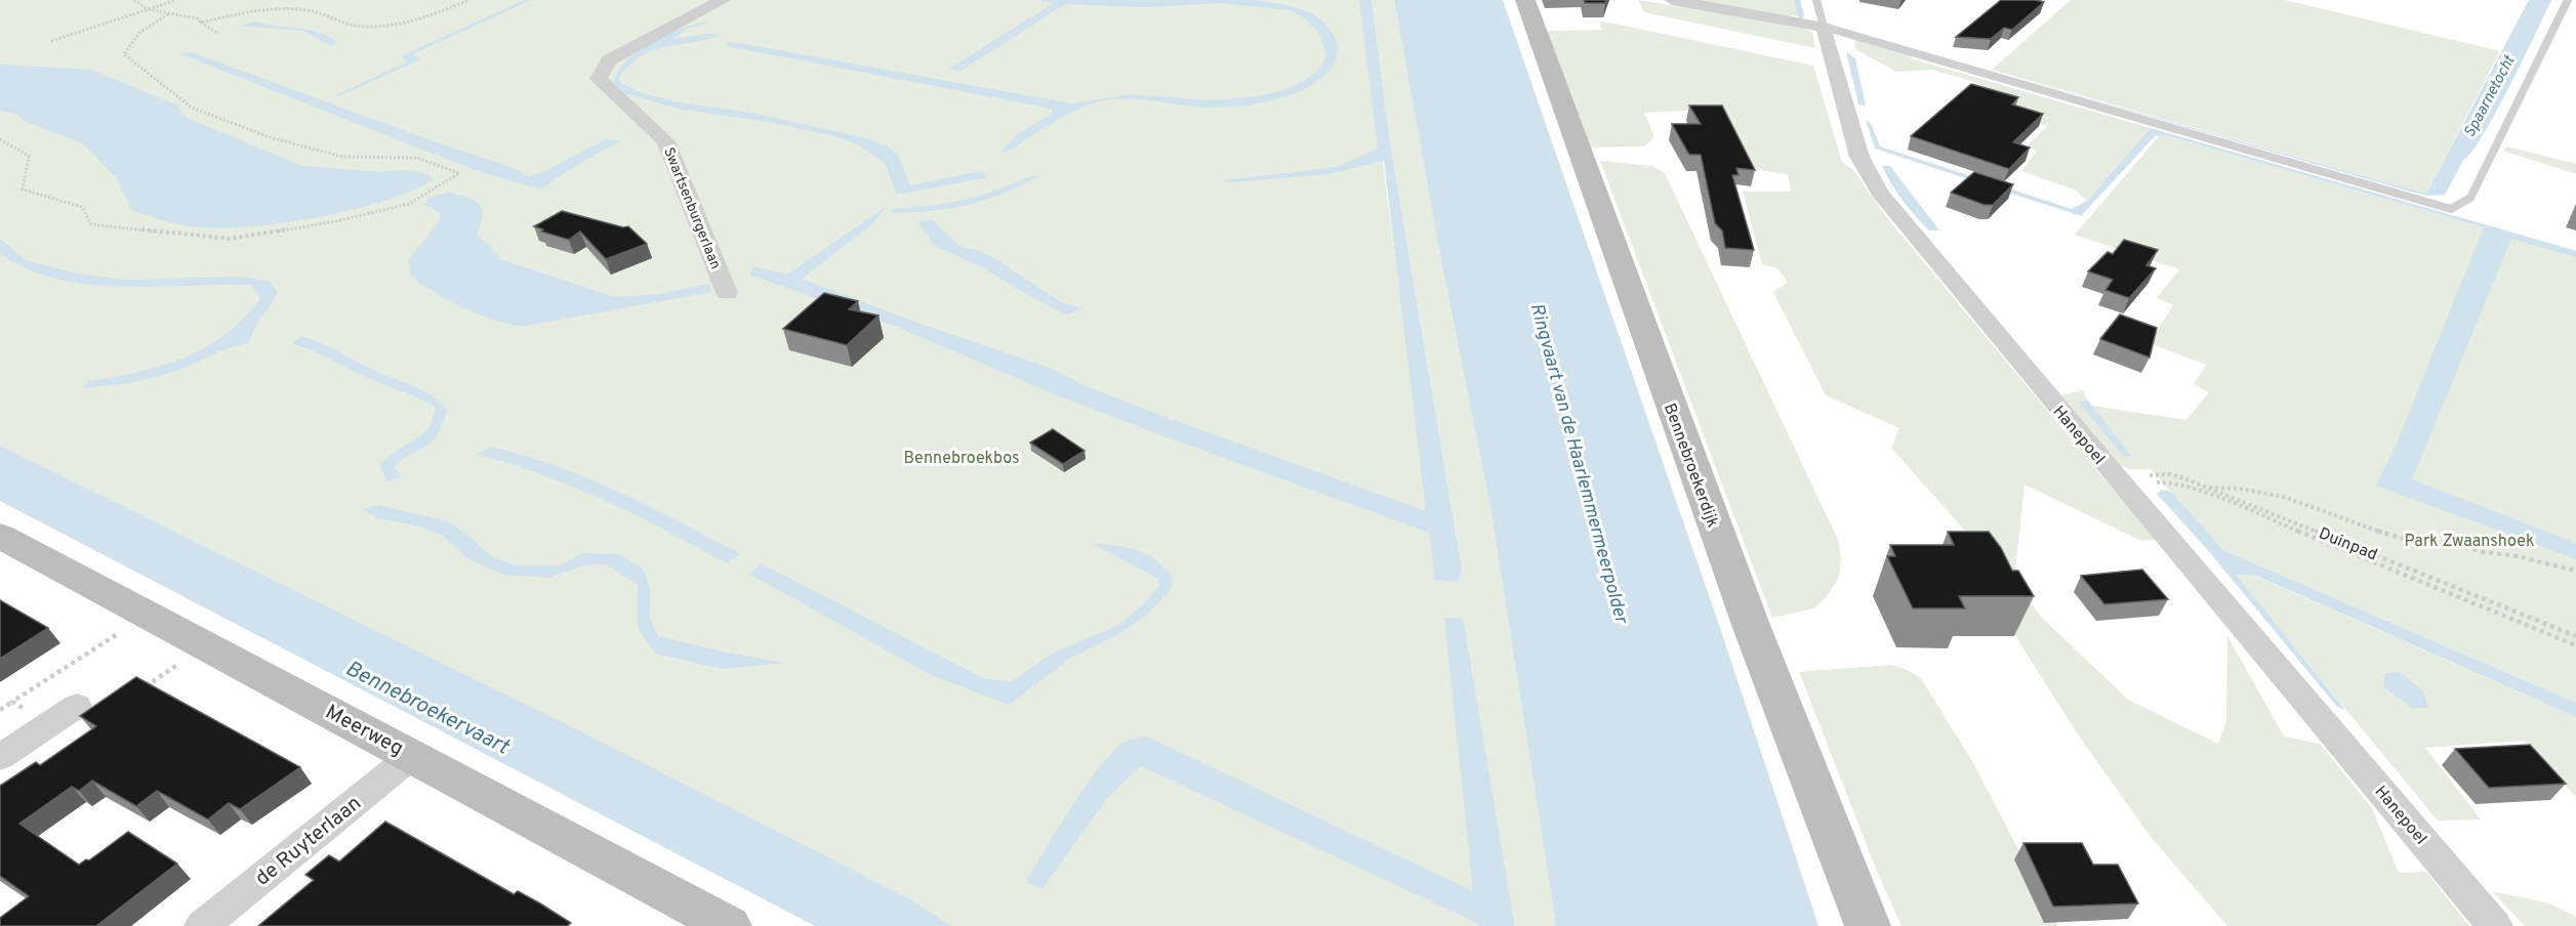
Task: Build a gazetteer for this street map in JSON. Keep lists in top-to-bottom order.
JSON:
{
  "streets": {
    "street": [
      "Swartsenburgerlaan",
      "Hanepoel",
      "Bennebroekerdijk",
      "Meerweg",
      "de Ruyterlaan"
    ],
    "path": ["Duinpad"]
  },
  "crossings": [
    ["Hanepoel", "Duinpad"],
    ["Meerweg", "de Ruyterlaan"]
  ],
  "water": ["Spaarnetocht", "Ringvaart van de Haarlemmermeerpolder", "Bennebroekervaart"],
  "parks": ["Bennebroekbos", "Park Zwaanshoek"]
}
